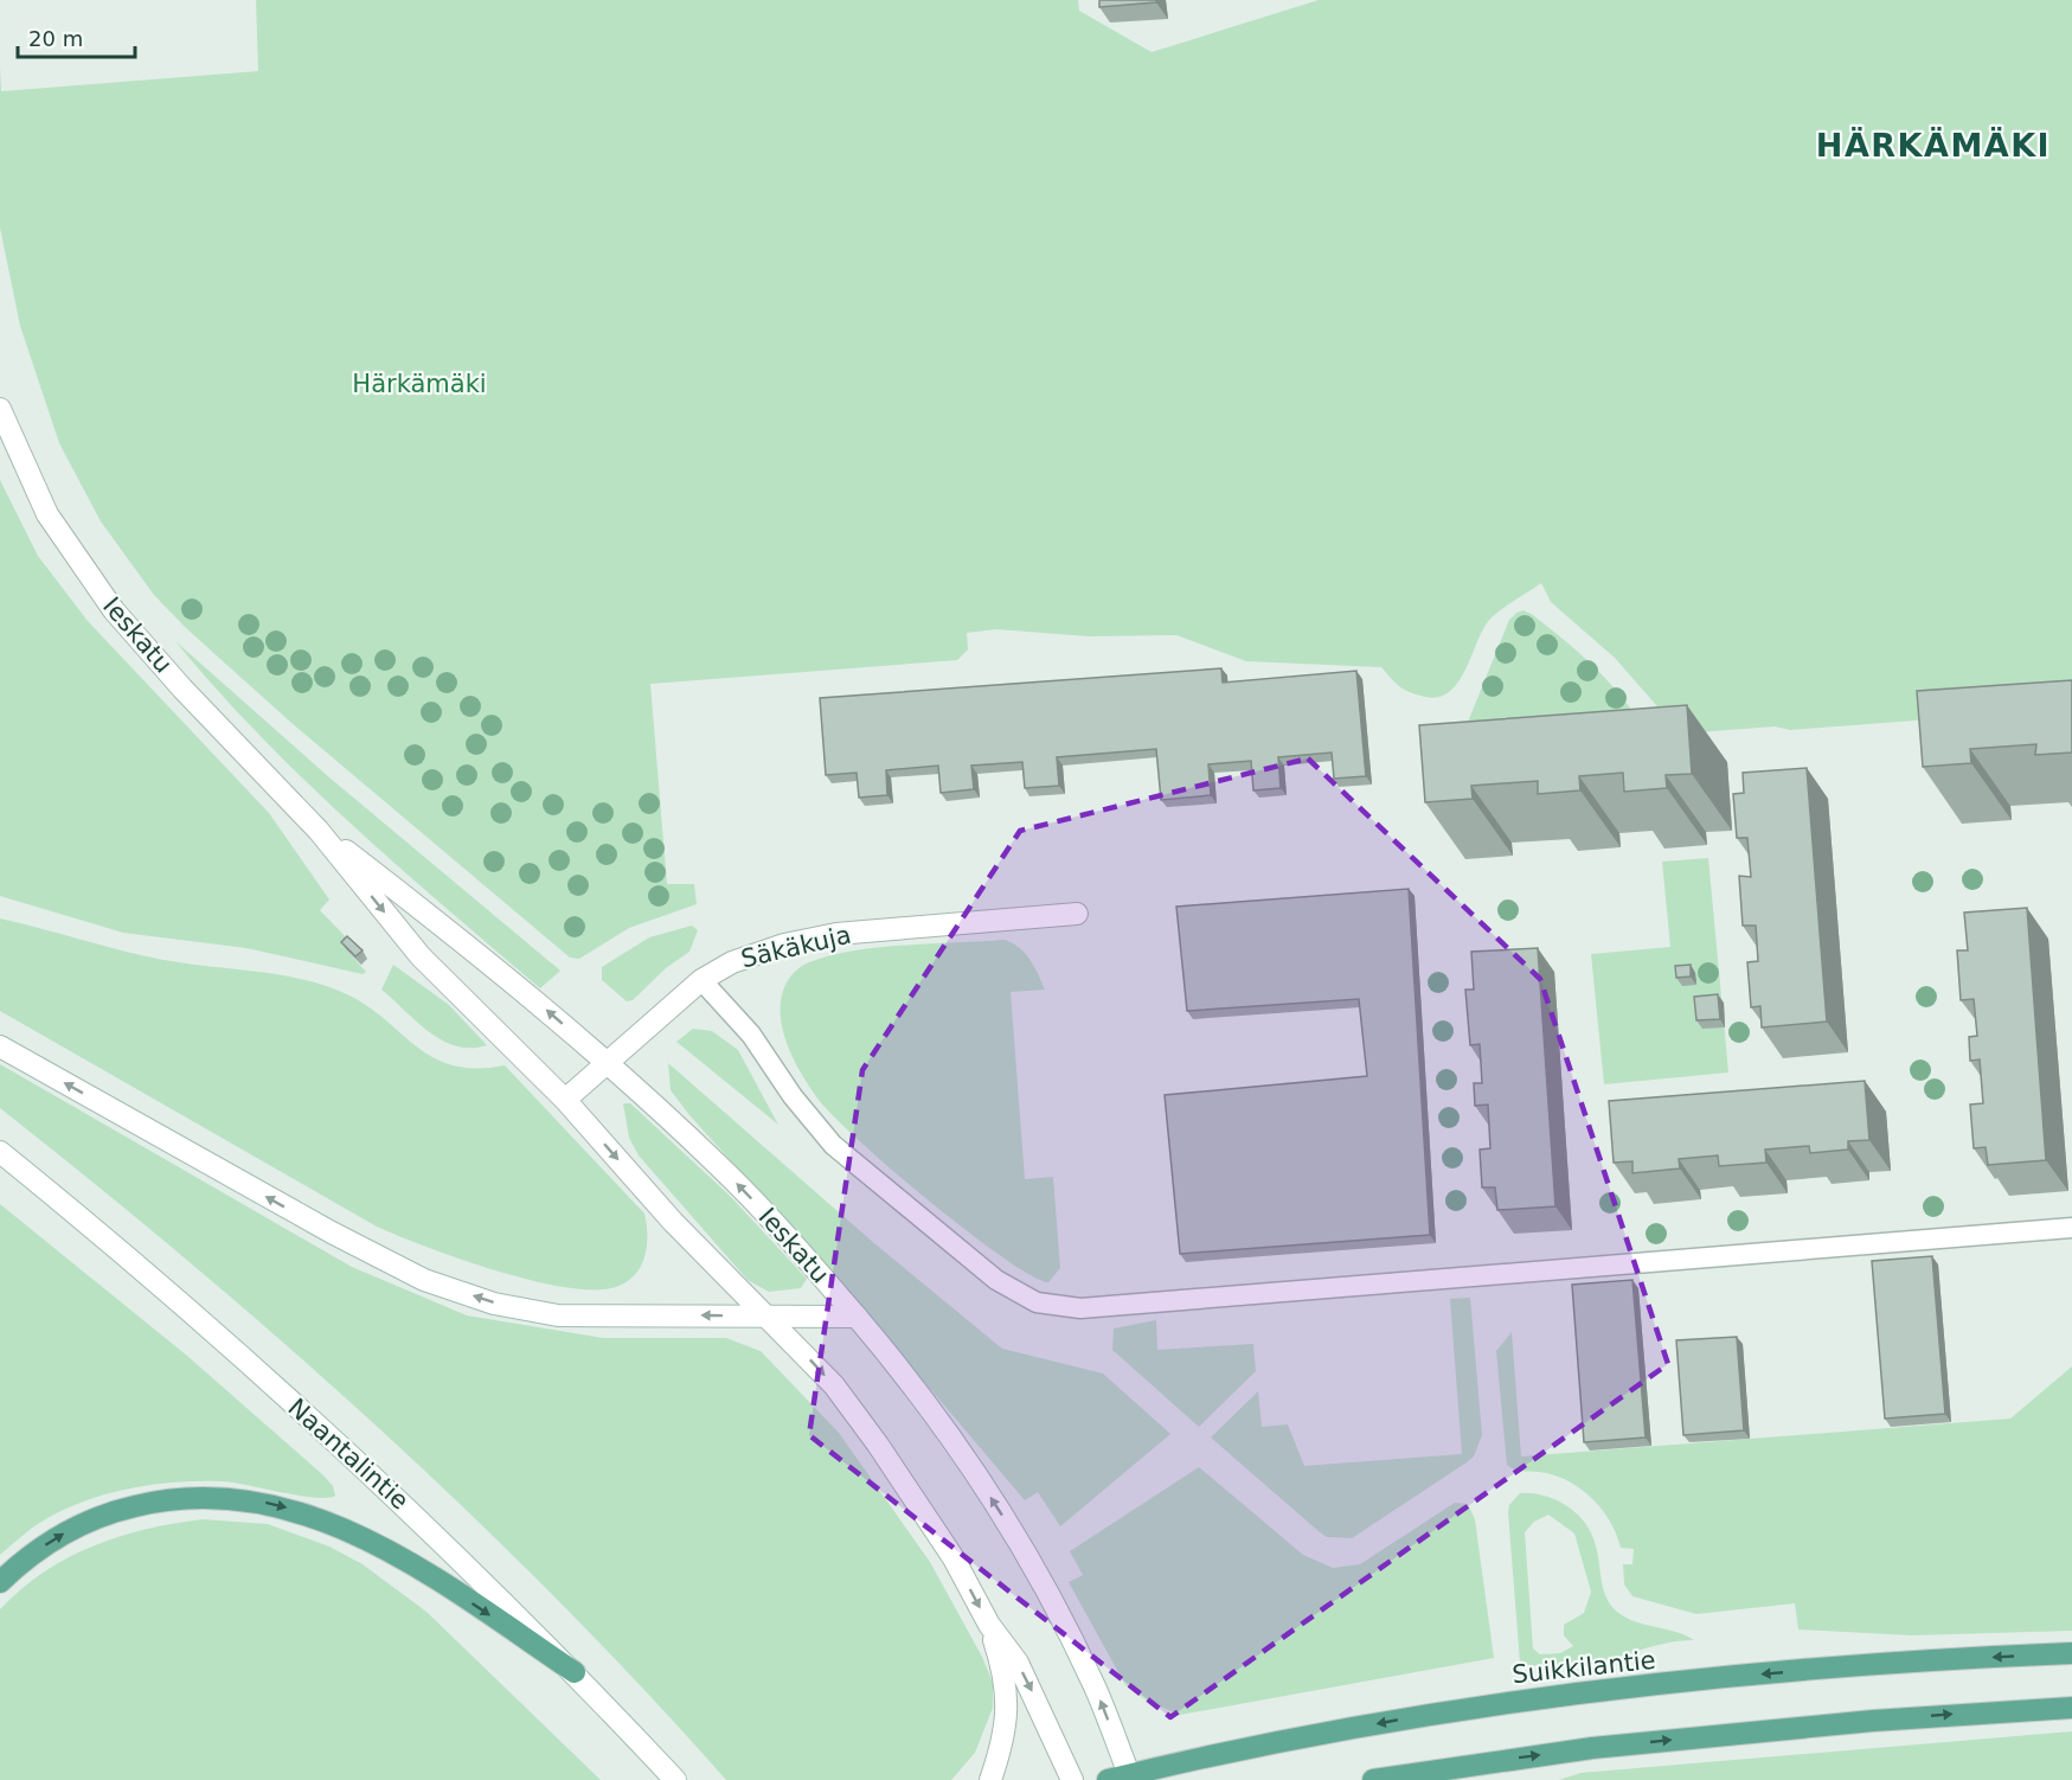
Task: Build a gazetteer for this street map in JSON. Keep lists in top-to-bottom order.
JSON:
{
  "streets": {
    "main road": ["Suikkilantie"],
    "street": ["Ieskatu", "Säkäkuja", "Naantalintie"]
  },
  "crossings": [
    ["Ieskatu", "Säkäkuja"],
    ["Ieskatu", "Suikkilantie"]
  ],
  "districts": ["HÄRKÄMÄKI"],
  "parks": ["Härkämäki"],
  "scale_bar": "20 m"
}
